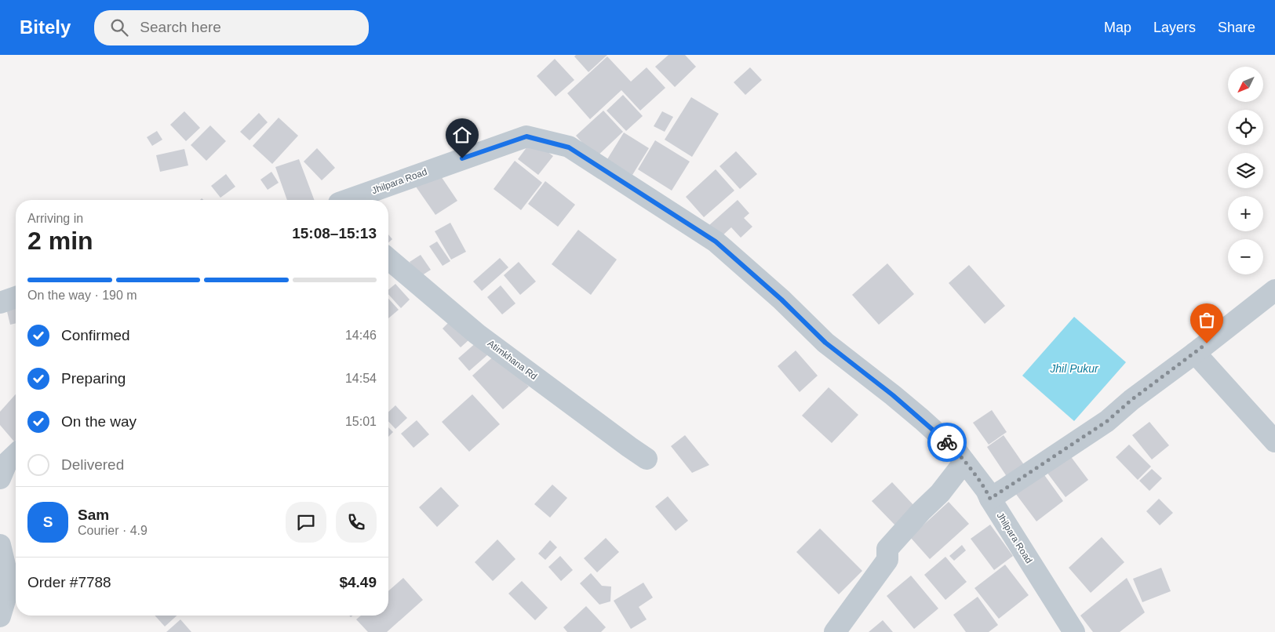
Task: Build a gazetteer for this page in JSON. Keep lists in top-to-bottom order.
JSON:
{
  "streets": {
    "street": ["Jhilpara Road", "Atimkhana Rd"]
  },
  "water": ["Jhil Pukur"],
  "north": "bottom left",
  "page": {
    "header": "Bitely",
    "search": "Search here",
    "nav": ["Map", "Layers", "Share"],
    "map_buttons": ["+", "−"],
    "heading": ["2 min", "Arriving in", "15:08–15:13"],
    "panel": [
      "Sam",
      "Courier · 4.9",
      "Order #7788",
      "$4.49"
    ],
    "bar": "On the way · 190 m",
    "list": [
      ["Confirmed", "14:46"],
      ["Preparing", "14:54"],
      ["On the way", "15:01"],
      "Delivered"
    ],
    "round": "S"
  }
}
